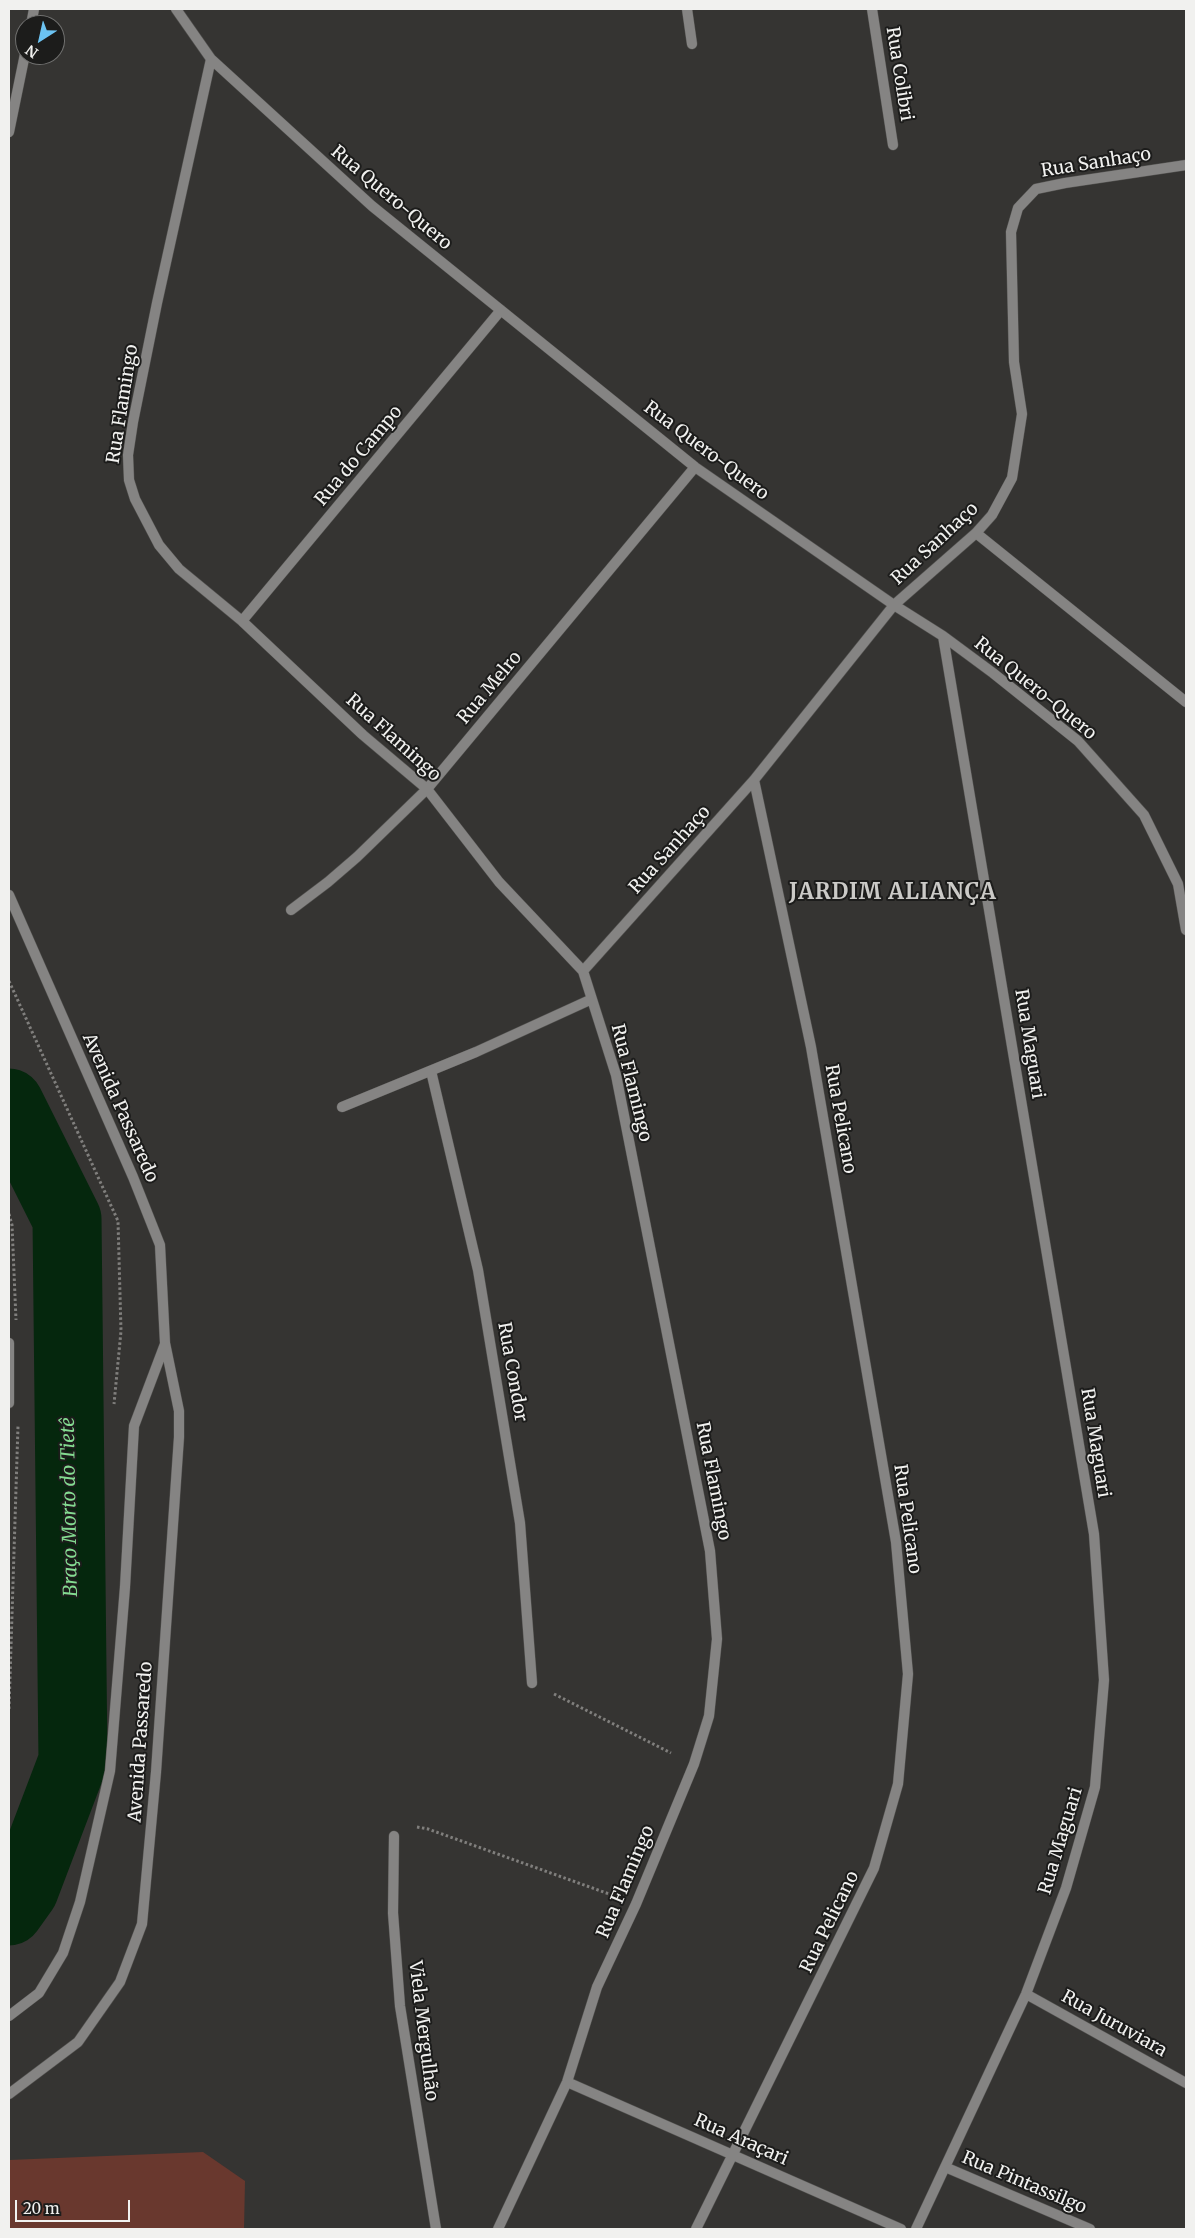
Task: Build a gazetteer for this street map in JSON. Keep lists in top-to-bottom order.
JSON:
{
  "streets": {
    "street": [
      "Rua Colibri",
      "Rua Sanhaço",
      "Rua Quero-Quero",
      "Rua Flamingo",
      "Rua do Campo",
      "Rua Melro",
      "Rua Maguari",
      "Avenida Passaredo",
      "Rua Pelicano",
      "Rua Condor",
      "Rua Juruviara",
      "Viela Mergulhão",
      "Rua Araçari",
      "Rua Pintassilgo"
    ]
  },
  "crossings": [
    ["Rua Sanhaço", "Rua Quero-Quero"],
    ["Rua Sanhaço", "Rua Flamingo"],
    ["Rua Sanhaço", "Rua Pelicano"],
    ["Rua Quero-Quero", "Rua Flamingo"],
    ["Rua Quero-Quero", "Rua do Campo"],
    ["Rua Quero-Quero", "Rua Melro"],
    ["Rua Quero-Quero", "Rua Maguari"],
    ["Rua Flamingo", "Rua do Campo"],
    ["Rua Flamingo", "Rua Melro"],
    ["Rua Flamingo", "Rua Araçari"],
    ["Rua Maguari", "Rua Juruviara"],
    ["Rua Maguari", "Rua Pintassilgo"],
    ["Rua Pelicano", "Rua Araçari"]
  ],
  "districts": ["JARDIM ALIANÇA"],
  "water": ["Braço Morto do Tietê"],
  "scale_bar": "20 m",
  "north": "bottom left"
}
